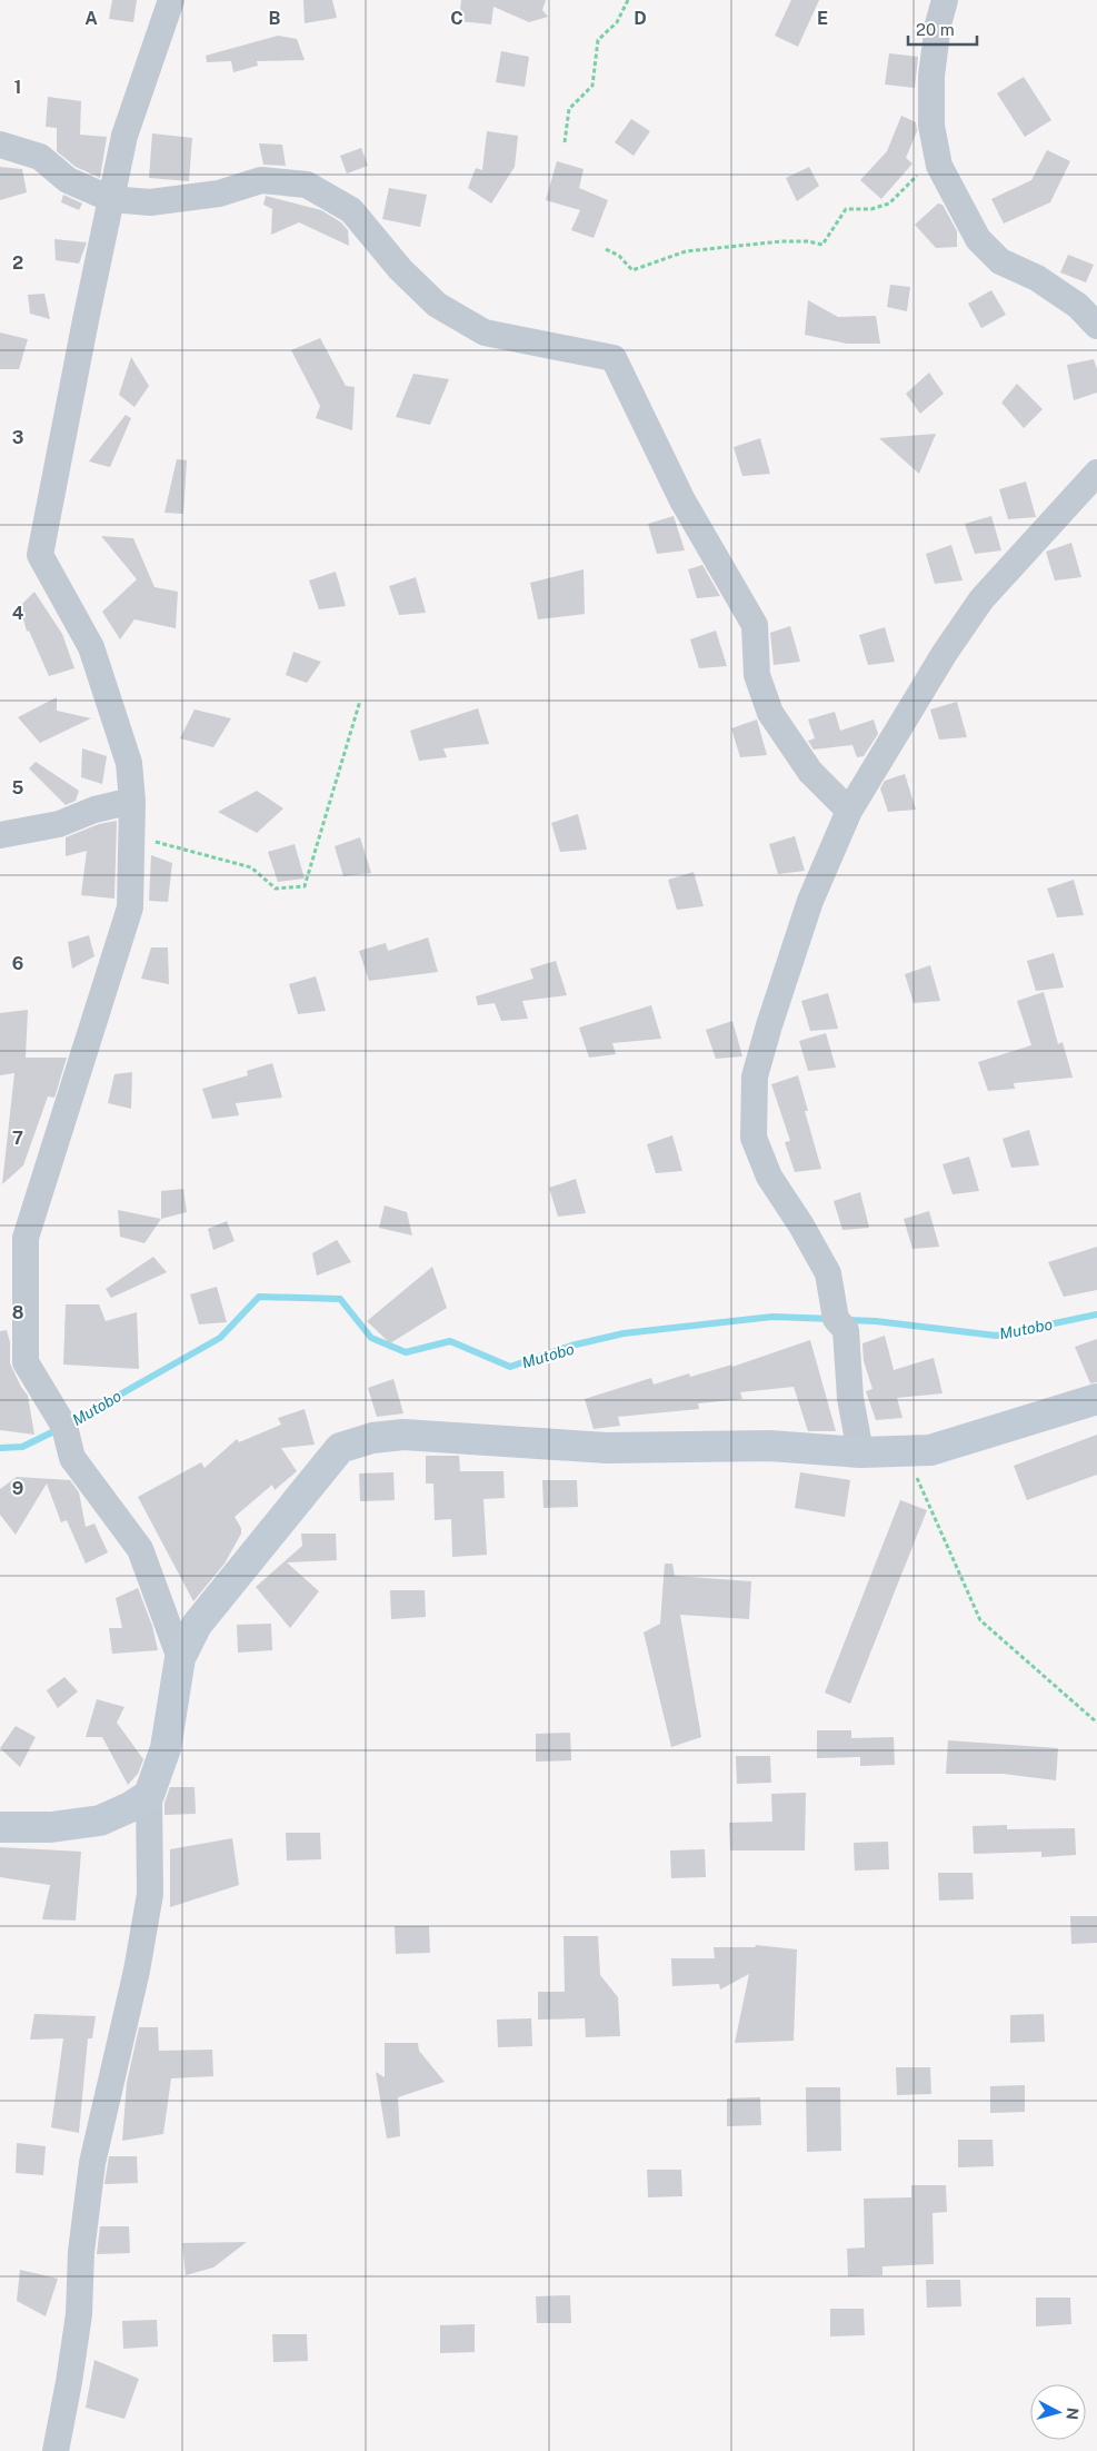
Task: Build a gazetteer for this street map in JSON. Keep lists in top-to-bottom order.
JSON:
{
  "water": ["Mutobo"],
  "scale_bar": "20 m",
  "north": "right",
  "grid": {
    "columns": [
      "A",
      "B",
      "C",
      "D",
      "E"
    ],
    "rows": [
      "1",
      "2",
      "3",
      "4",
      "5",
      "6",
      "7",
      "8",
      "9"
    ]
  }
}
